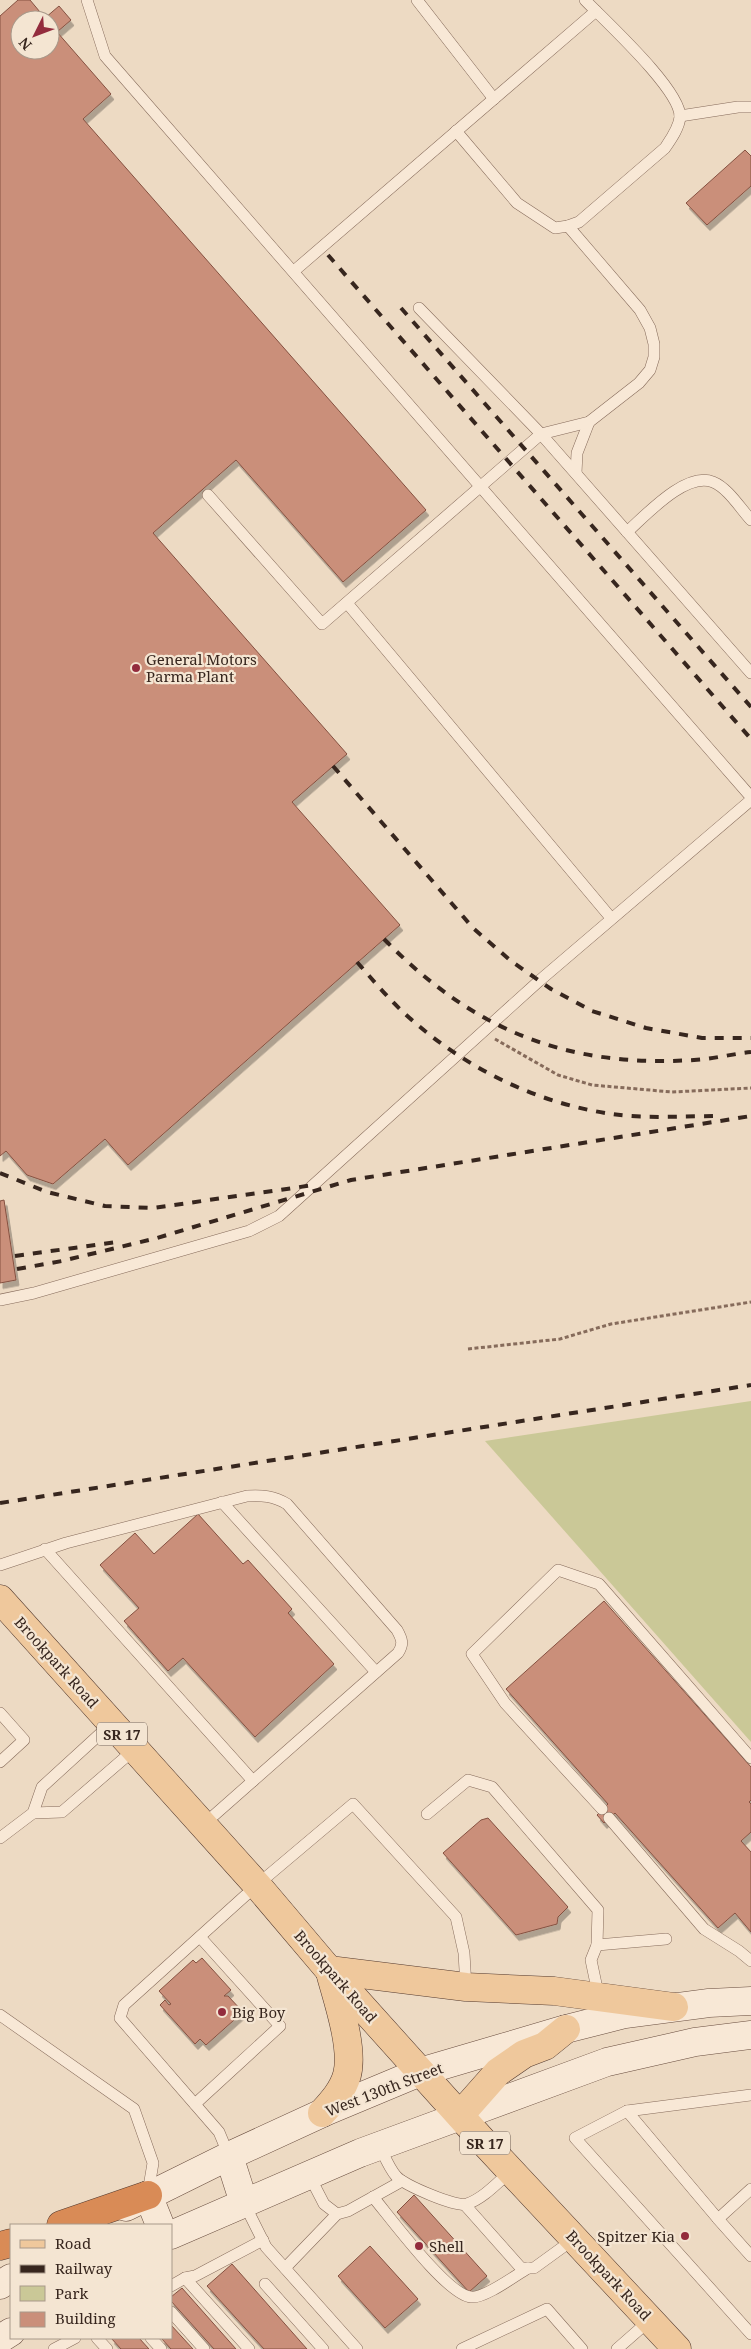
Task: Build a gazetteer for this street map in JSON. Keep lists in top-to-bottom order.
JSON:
{
  "streets": {
    "main road": ["Brookpark Road", "SR 17", "West 130th Street"]
  },
  "crossings": [
    ["Brookpark Road", "West 130th Street"]
  ],
  "places": [
    "General Motors Parma Plant",
    "Big Boy",
    "Spitzer Kia",
    "Shell"
  ],
  "legend": [
    "Road",
    "Railway",
    "Park",
    "Building"
  ],
  "north": "bottom left"
}
